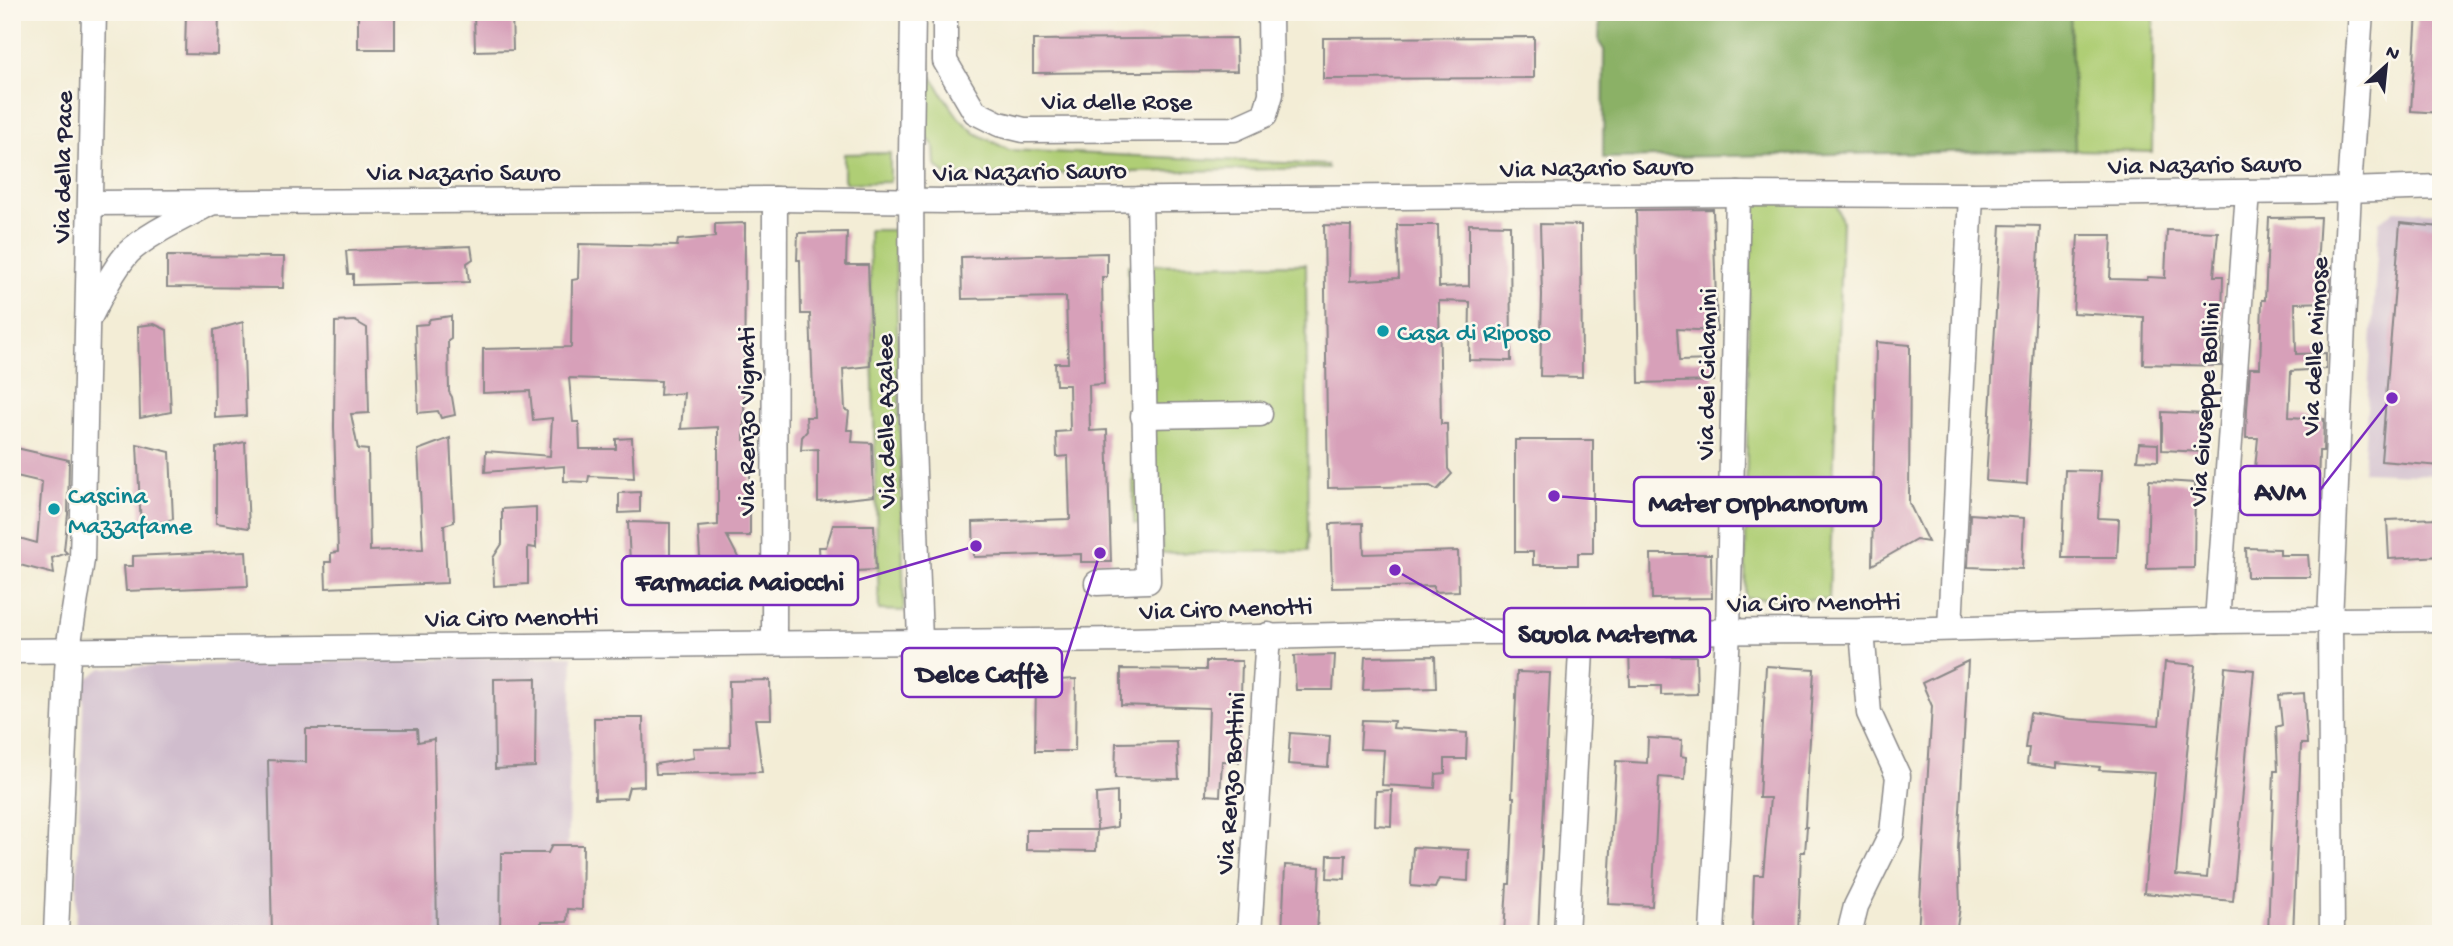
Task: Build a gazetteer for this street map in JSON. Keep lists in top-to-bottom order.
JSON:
{
  "streets": {
    "street": [
      "Via delle Rose",
      "Via Nazario Sauro",
      "Via della Pace",
      "Via delle Mimose",
      "Via dei Ciclamini",
      "Via Giuseppe Bollini",
      "Via Renzo Vignati",
      "Via delle Azalee",
      "Via Ciro Menotti",
      "Via Renzo Bottini"
    ]
  },
  "crossings": [
    ["Via Nazario Sauro", "Via della Pace"],
    ["Via Nazario Sauro", "Via delle Mimose"],
    ["Via Nazario Sauro", "Via dei Ciclamini"],
    ["Via Nazario Sauro", "Via Giuseppe Bollini"],
    ["Via Nazario Sauro", "Via Renzo Vignati"],
    ["Via Nazario Sauro", "Via delle Azalee"],
    ["Via della Pace", "Via Ciro Menotti"],
    ["Via delle Mimose", "Via Ciro Menotti"],
    ["Via dei Ciclamini", "Via Ciro Menotti"],
    ["Via Giuseppe Bollini", "Via Ciro Menotti"],
    ["Via Renzo Vignati", "Via Ciro Menotti"],
    ["Via delle Azalee", "Via Ciro Menotti"],
    ["Via Ciro Menotti", "Via Renzo Bottini"]
  ],
  "places": [
    "Casa di Riposo",
    "AVM",
    "Mater Orphanorum",
    "Cascina Mazzafame",
    "Farmacia Maiocchi",
    "Delce Caffè",
    "Scuola Materna"
  ],
  "north": "top right"
}
